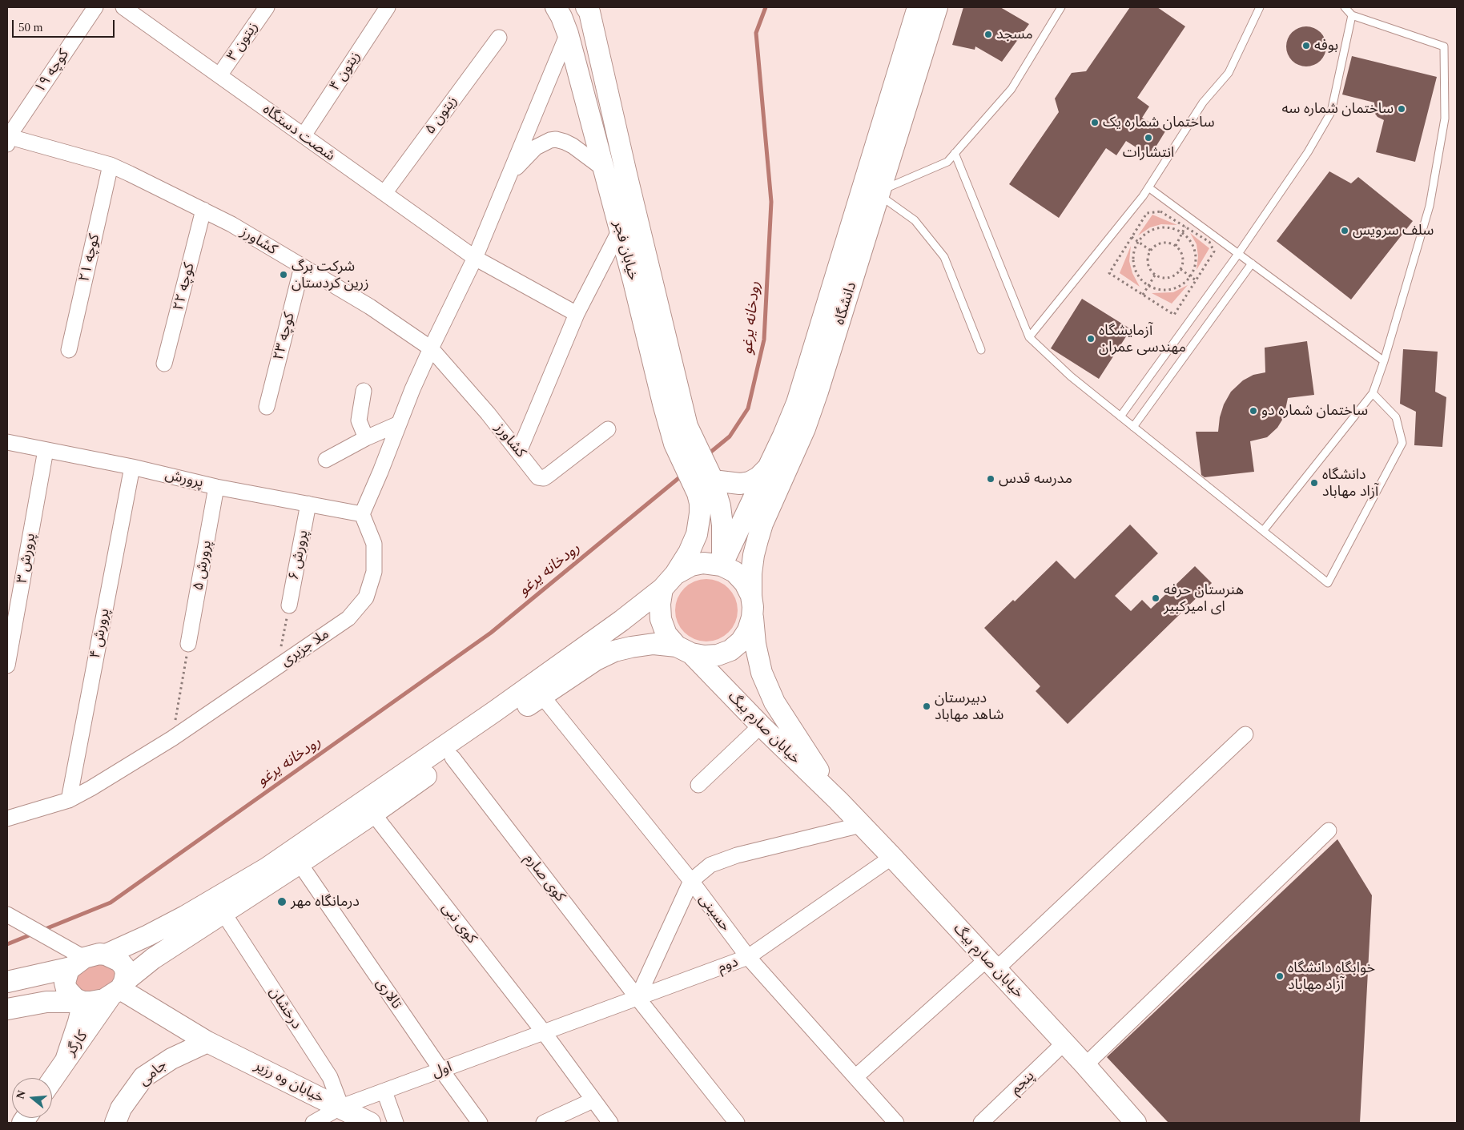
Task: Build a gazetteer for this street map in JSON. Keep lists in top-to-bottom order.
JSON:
{
  "streets": {
    "main road": [
      "خیابان فجر",
      "دانشگاه",
      "خیابان صارم بیگ",
      "کارگر",
      "جامی",
      "خیابان وه رزیر"
    ],
    "street": [
      "زیتون ۳",
      "کوچه ۱۹",
      "زیتون ۴",
      "زیتون ۵",
      "شصت دستگاه",
      "کشاورز",
      "کوچه ۲۱",
      "کوچه ۲۲",
      "کوچه ۲۳",
      "پرورش",
      "پرورش ۶",
      "پرورش ۳",
      "پرورش ۵",
      "پرورش ۴",
      "ملا جزیری",
      "کوی صارم",
      "حسینی",
      "کوی نبی",
      "دوم",
      "تالاری",
      "درخشان",
      "اول",
      "پنجم"
    ]
  },
  "crossings": [
    ["زیتون ۳", "شصت دستگاه"],
    ["کوچه ۱۹", "کشاورز"],
    ["زیتون ۴", "شصت دستگاه"],
    ["زیتون ۵", "شصت دستگاه"],
    ["کشاورز", "کوچه ۲۱"],
    ["کشاورز", "کوچه ۲۲"],
    ["کشاورز", "کوچه ۲۳"],
    ["دانشگاه", "خیابان صارم بیگ"],
    ["پرورش", "پرورش ۶"],
    ["پرورش", "پرورش ۳"],
    ["پرورش", "پرورش ۵"],
    ["پرورش", "پرورش ۴"],
    ["پرورش", "ملا جزیری"],
    ["پرورش ۴", "ملا جزیری"],
    ["خیابان صارم بیگ", "دوم"],
    ["خیابان صارم بیگ", "پنجم"],
    ["کوی صارم", "دوم"],
    ["حسینی", "دوم"],
    ["کوی نبی", "دوم"],
    ["کوی نبی", "اول"],
    ["دوم", "اول"],
    ["تالاری", "اول"],
    ["درخشان", "اول"],
    ["درخشان", "خیابان وه رزیر"],
    ["کارگر", "خیابان وه رزیر"],
    ["اول", "خیابان وه رزیر"],
    ["جامی", "خیابان وه رزیر"]
  ],
  "water": ["رودخانه یرغو"],
  "places": [
    "مسجد",
    "بوفه",
    "ساختمان شماره سه",
    "ساختمان شماره یک",
    "انتشارات",
    "سلف سرویس",
    "شرکت برگ زرین کردستان",
    "آزمایشگاه مهندسی عمران",
    "ساختمان شماره دو",
    "مدرسه قدس",
    "دانشگاه آزاد مهاباد",
    "هنرستان حرفه ای امیرکبیر",
    "دبیرستان شاهد مهاباد",
    "درمانگاه مهر",
    "خوابگاه دانشگاه آزاد مهاباد"
  ],
  "scale_bar": "50 m",
  "north": "left"
}
